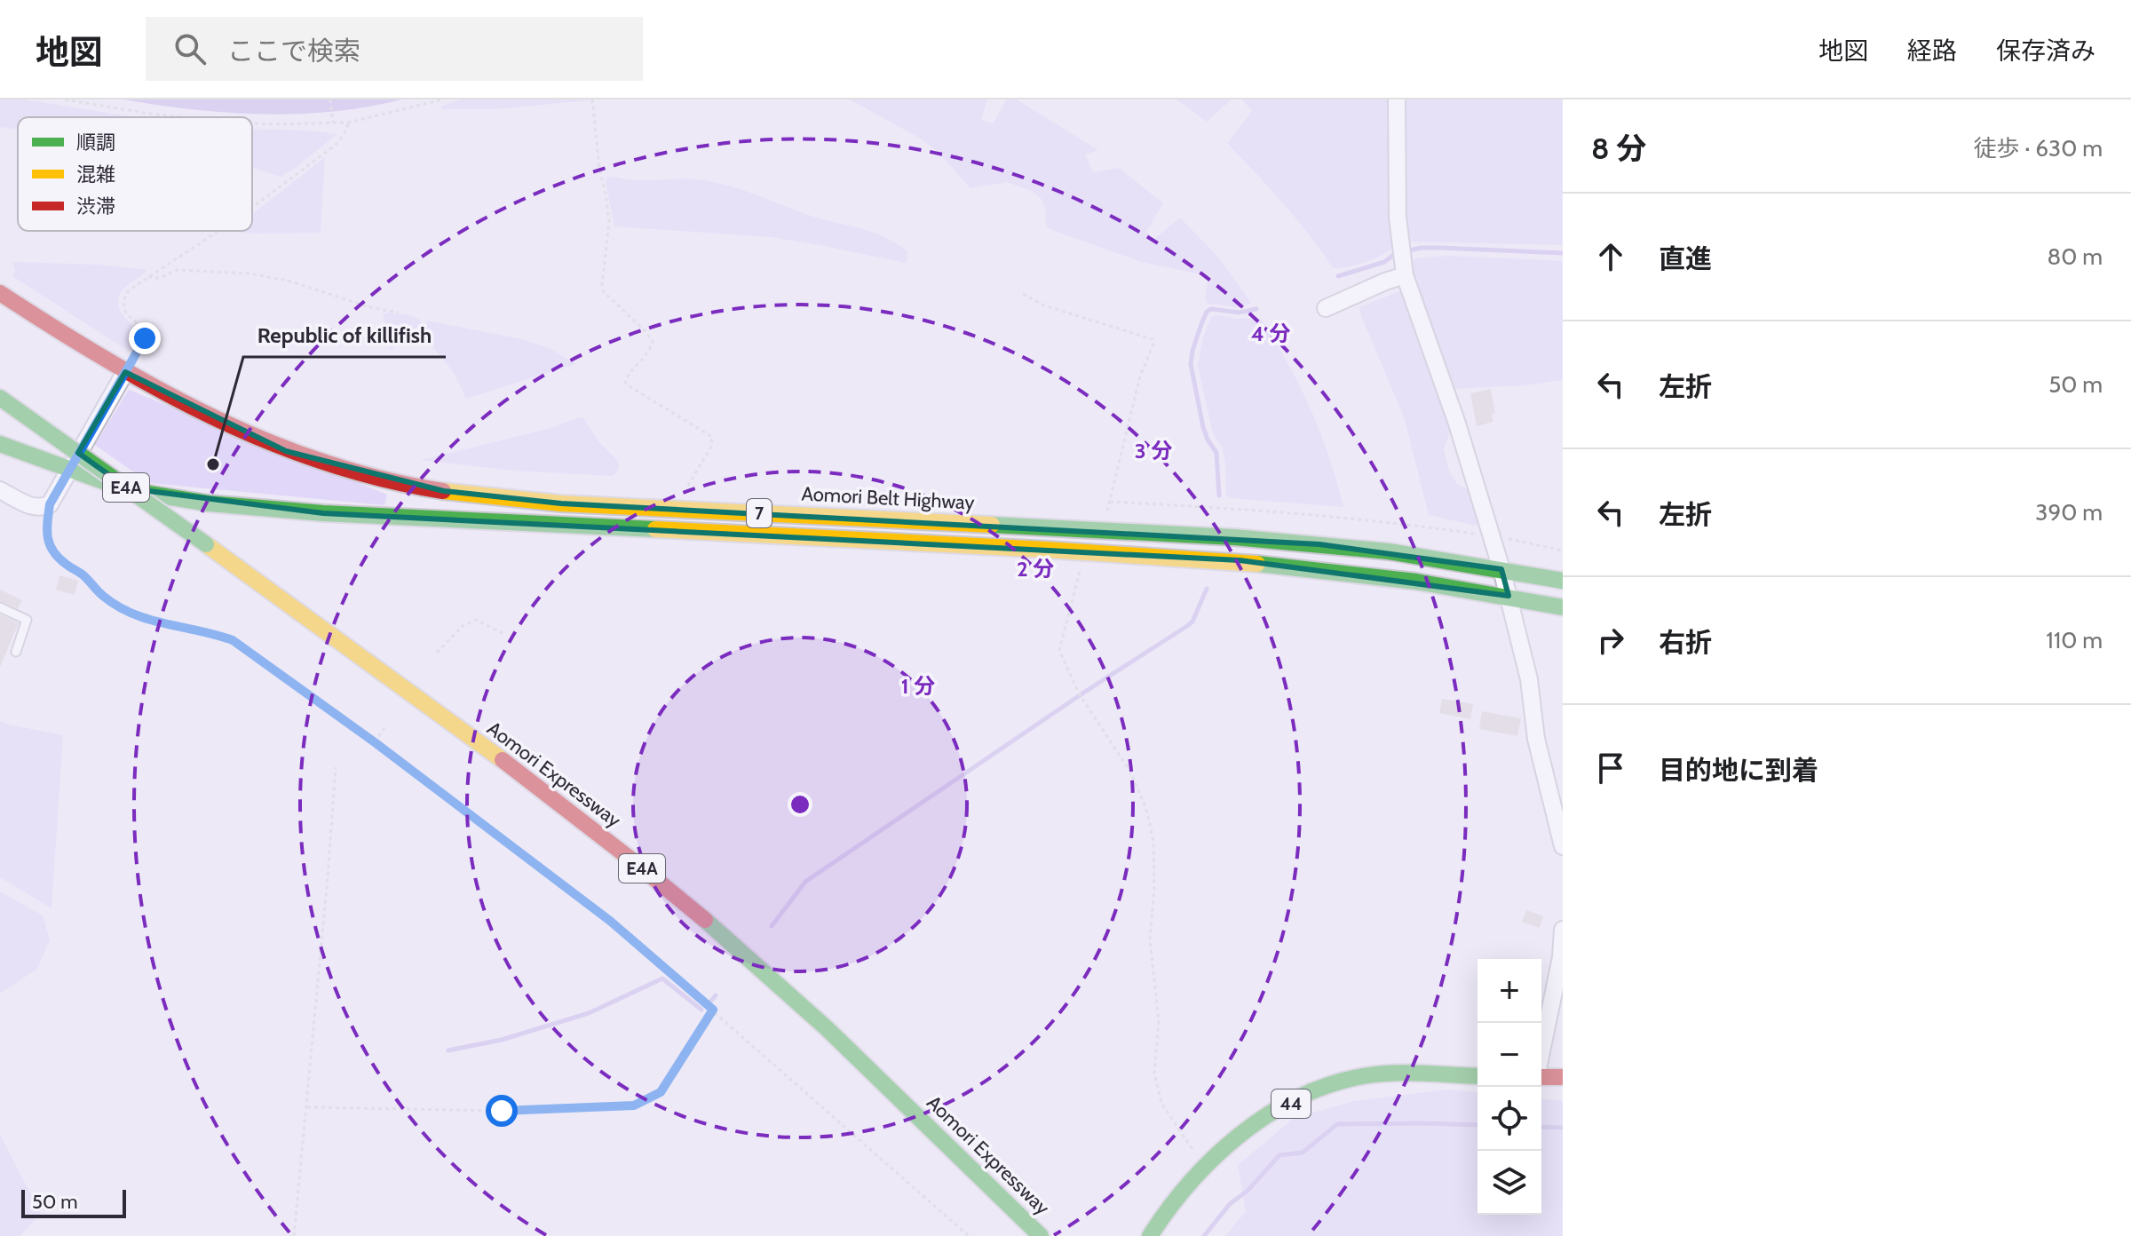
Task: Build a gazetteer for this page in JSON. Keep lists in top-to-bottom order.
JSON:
{
  "streets": {
    "main road": [
      "E4A",
      "Aomori Belt Highway",
      "7",
      "Aomori Expressway",
      "44"
    ]
  },
  "places": ["Republic of killifish"],
  "legend": ["順調", "混雑", "渋滞"],
  "scale_bar": "50 m",
  "page": {
    "header": "地図",
    "search": "ここで検索",
    "nav": ["地図", "経路", "保存済み"],
    "heading": ["8 分", "徒歩 · 630 m"],
    "list": [
      ["直進", "80 m"],
      ["左折", "50 m"],
      ["左折", "390 m"],
      ["右折", "110 m"],
      "目的地に到着"
    ],
    "map_buttons": ["+", "−"],
    "scale": "50 m"
  },
  "rings": [
    "4 分",
    "3 分",
    "2 分",
    "1 分"
  ]
}
